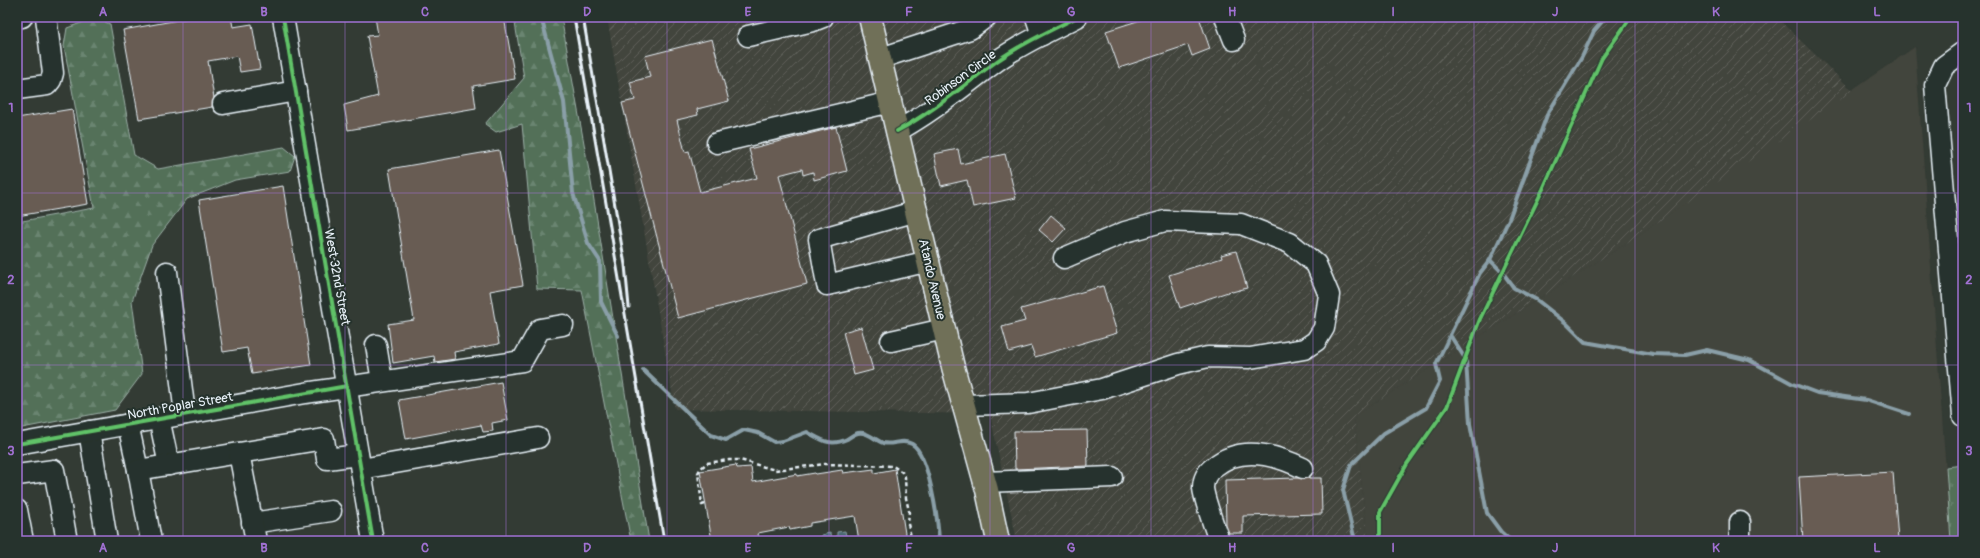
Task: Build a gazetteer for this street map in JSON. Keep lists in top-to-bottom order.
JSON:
{
  "streets": {
    "main road": ["Atando Avenue"],
    "street": ["Robinson Circle", "West 32nd Street", "North Poplar Street"]
  },
  "crossings": [
    ["Robinson Circle", "Atando Avenue"],
    ["West 32nd Street", "North Poplar Street"]
  ],
  "grid": {
    "columns": [
      "A",
      "B",
      "C",
      "D",
      "E",
      "F",
      "G",
      "H",
      "I",
      "J",
      "K",
      "L"
    ],
    "rows": ["1", "2", "3"]
  }
}
